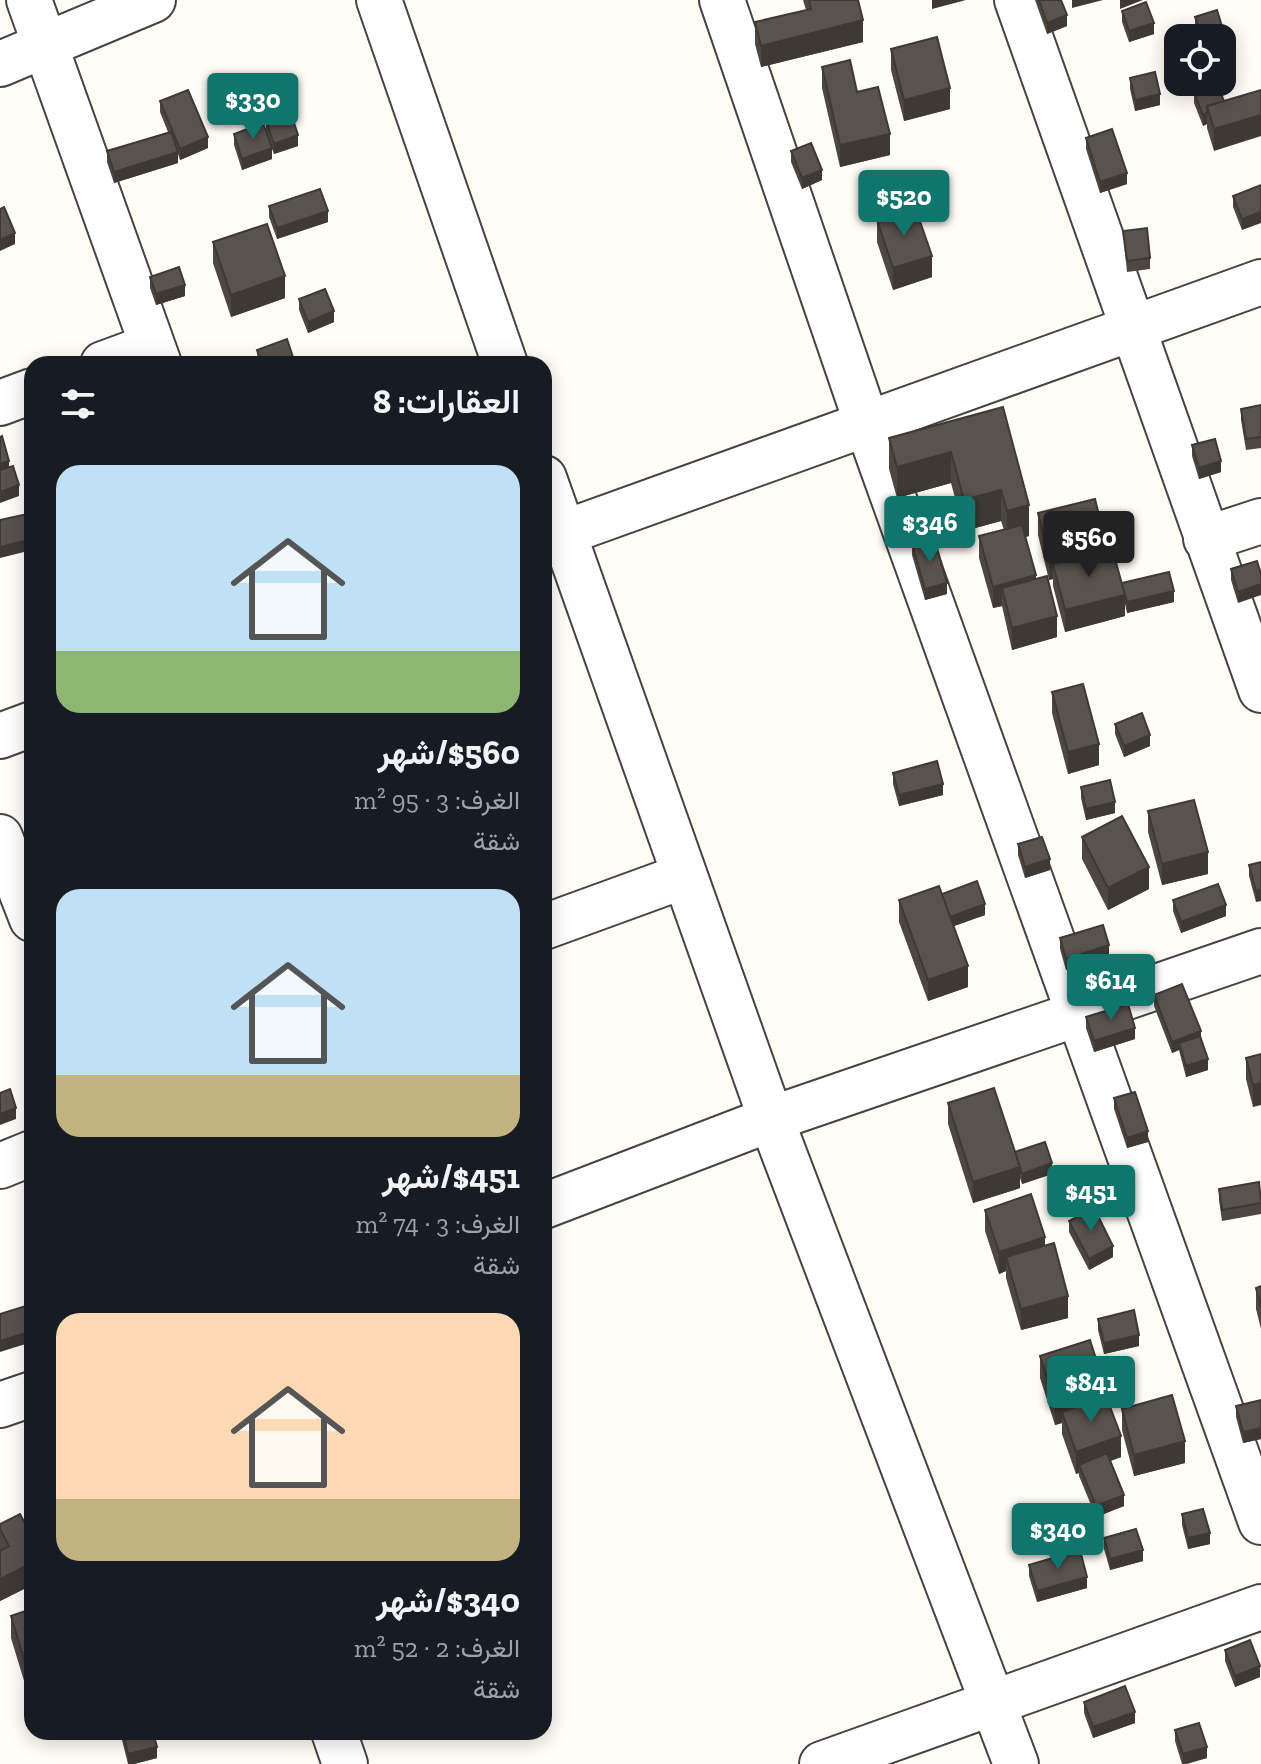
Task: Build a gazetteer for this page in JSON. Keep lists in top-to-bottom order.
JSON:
{
  "page": {
    "price": [
      "$330",
      "$520",
      "$346",
      "$560",
      "$614",
      "$451",
      "$841",
      "$340"
    ],
    "heading": "العقارات: 8",
    "list": [
      {
        "name": "$560/شهر",
        "note": "الغرف: 3 · 95 m² · شقة"
      },
      {
        "name": "$451/شهر",
        "note": "الغرف: 3 · 74 m² · شقة"
      },
      {
        "name": "$340/شهر",
        "note": "الغرف: 2 · 52 m² · شقة"
      }
    ]
  }
}
